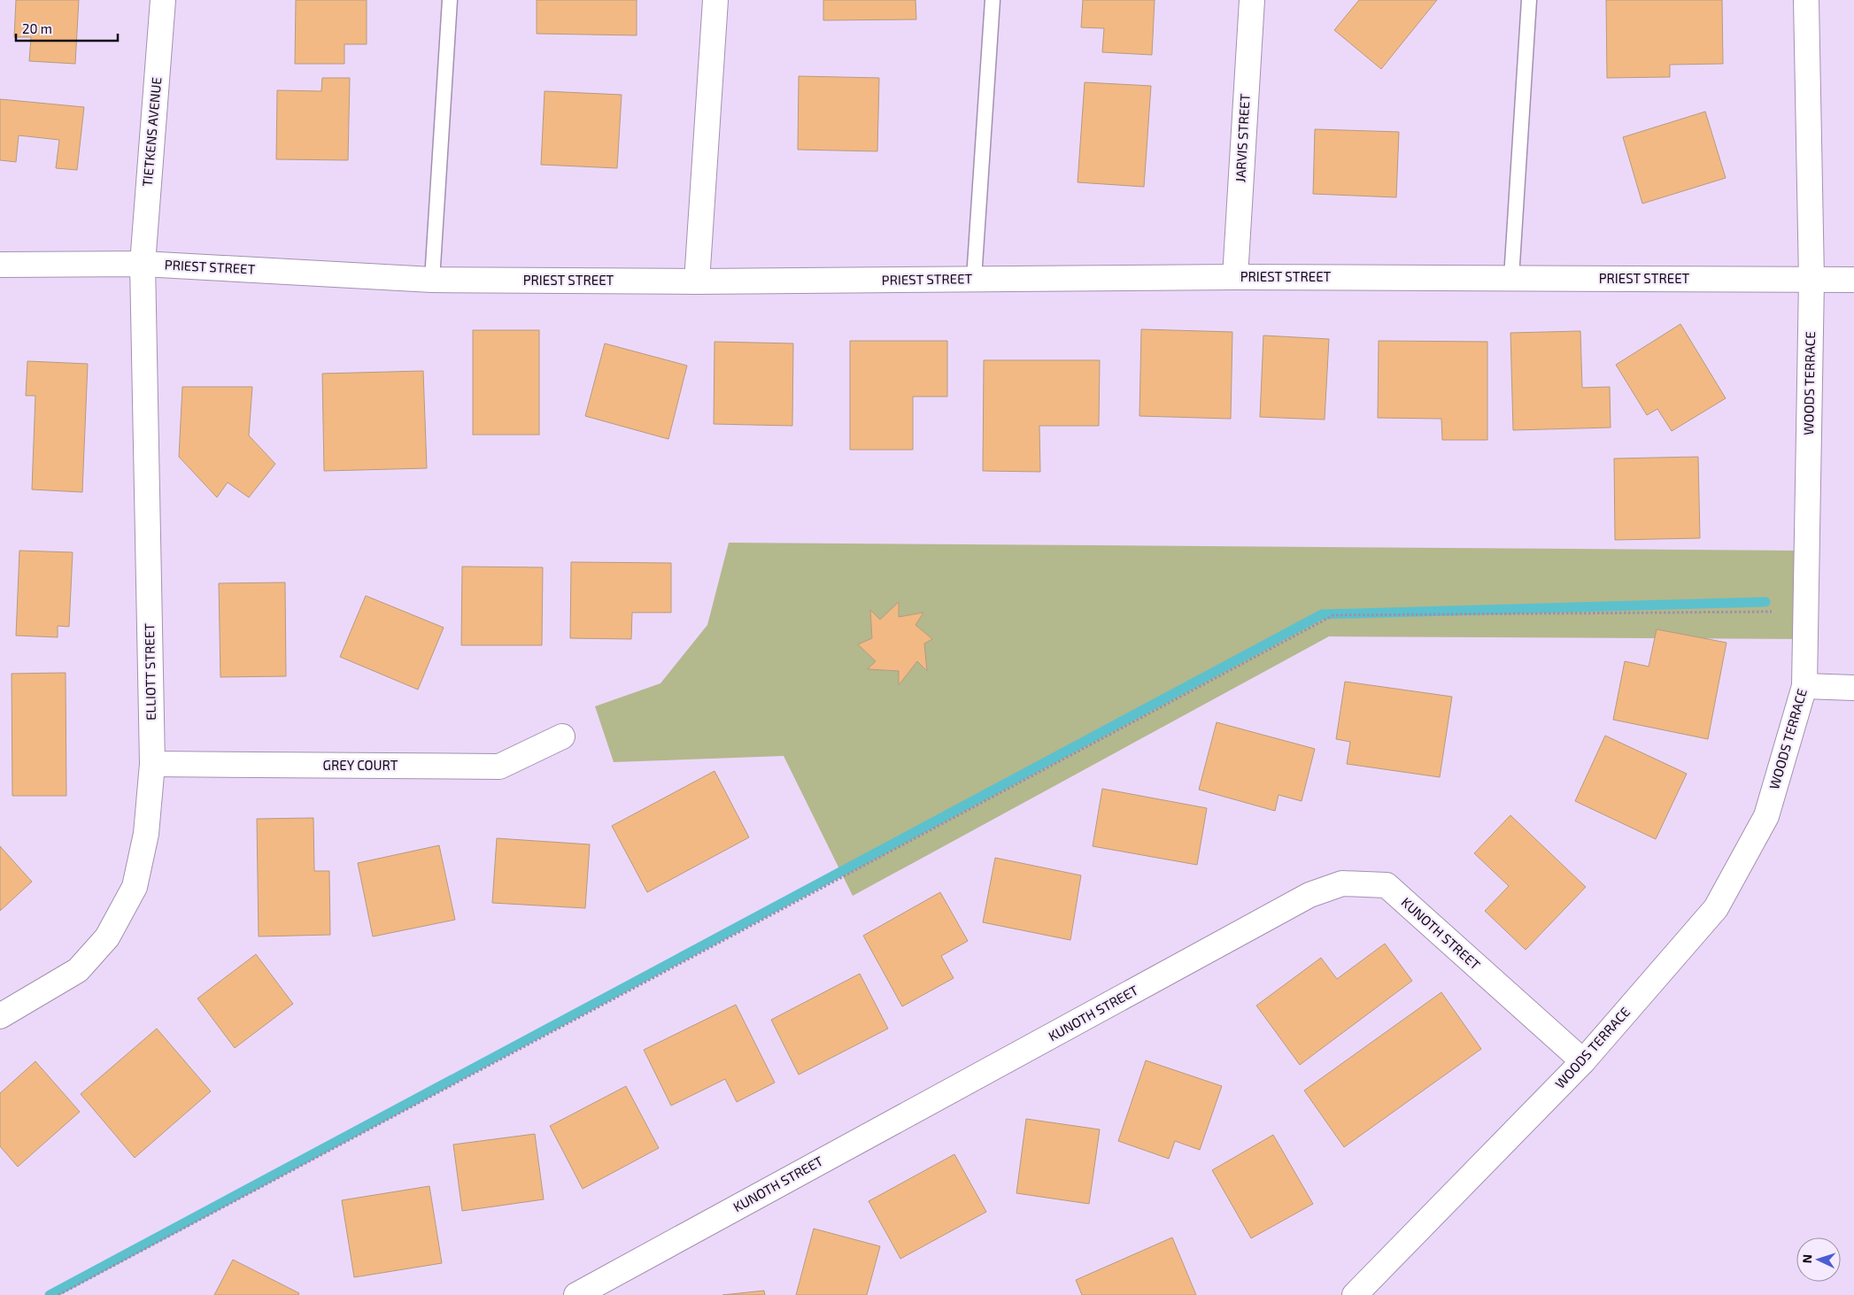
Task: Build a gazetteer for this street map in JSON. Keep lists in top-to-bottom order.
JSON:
{
  "streets": {
    "street": [
      "TIETKENS AVENUE",
      "JARVIS STREET",
      "PRIEST STREET",
      "WOODS TERRACE",
      "ELLIOTT STREET",
      "GREY COURT",
      "KUNOTH STREET"
    ]
  },
  "crossings": [
    ["TIETKENS AVENUE", "PRIEST STREET"],
    ["TIETKENS AVENUE", "ELLIOTT STREET"],
    ["JARVIS STREET", "PRIEST STREET"],
    ["PRIEST STREET", "WOODS TERRACE"],
    ["PRIEST STREET", "ELLIOTT STREET"],
    ["WOODS TERRACE", "KUNOTH STREET"],
    ["ELLIOTT STREET", "GREY COURT"]
  ],
  "scale_bar": "20 m",
  "north": "left"
}
